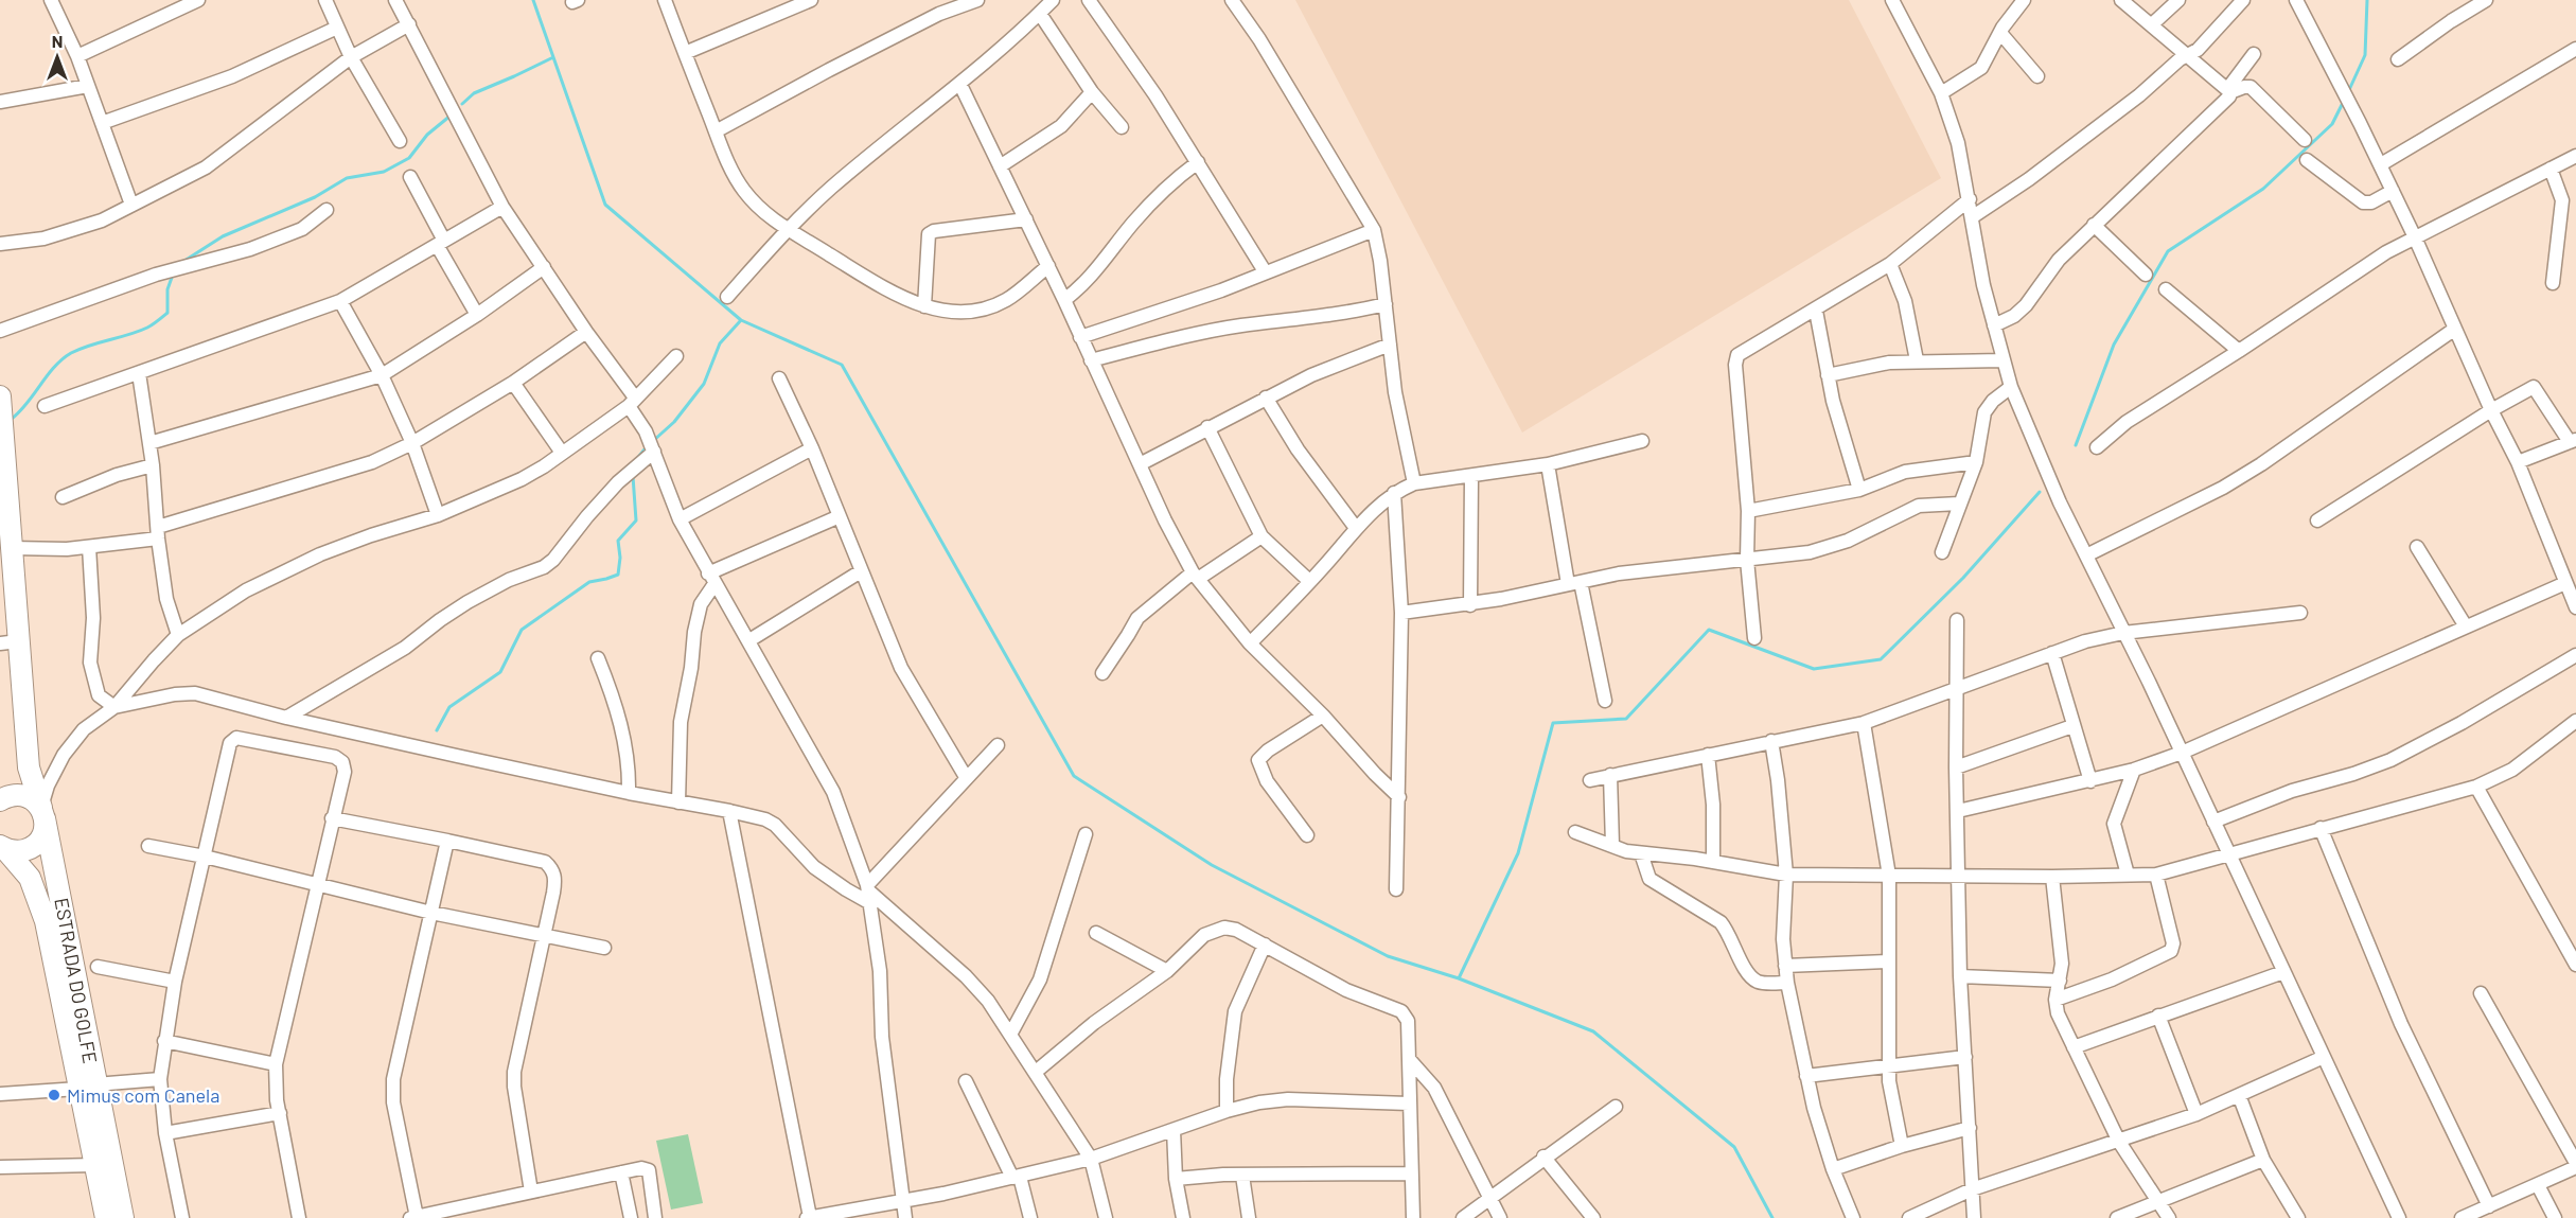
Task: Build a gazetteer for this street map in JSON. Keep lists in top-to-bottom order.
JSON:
{
  "streets": {
    "highway": ["ESTRADA DO GOLFE"]
  },
  "places": ["Mimus com Canela"],
  "north": "top"
}
